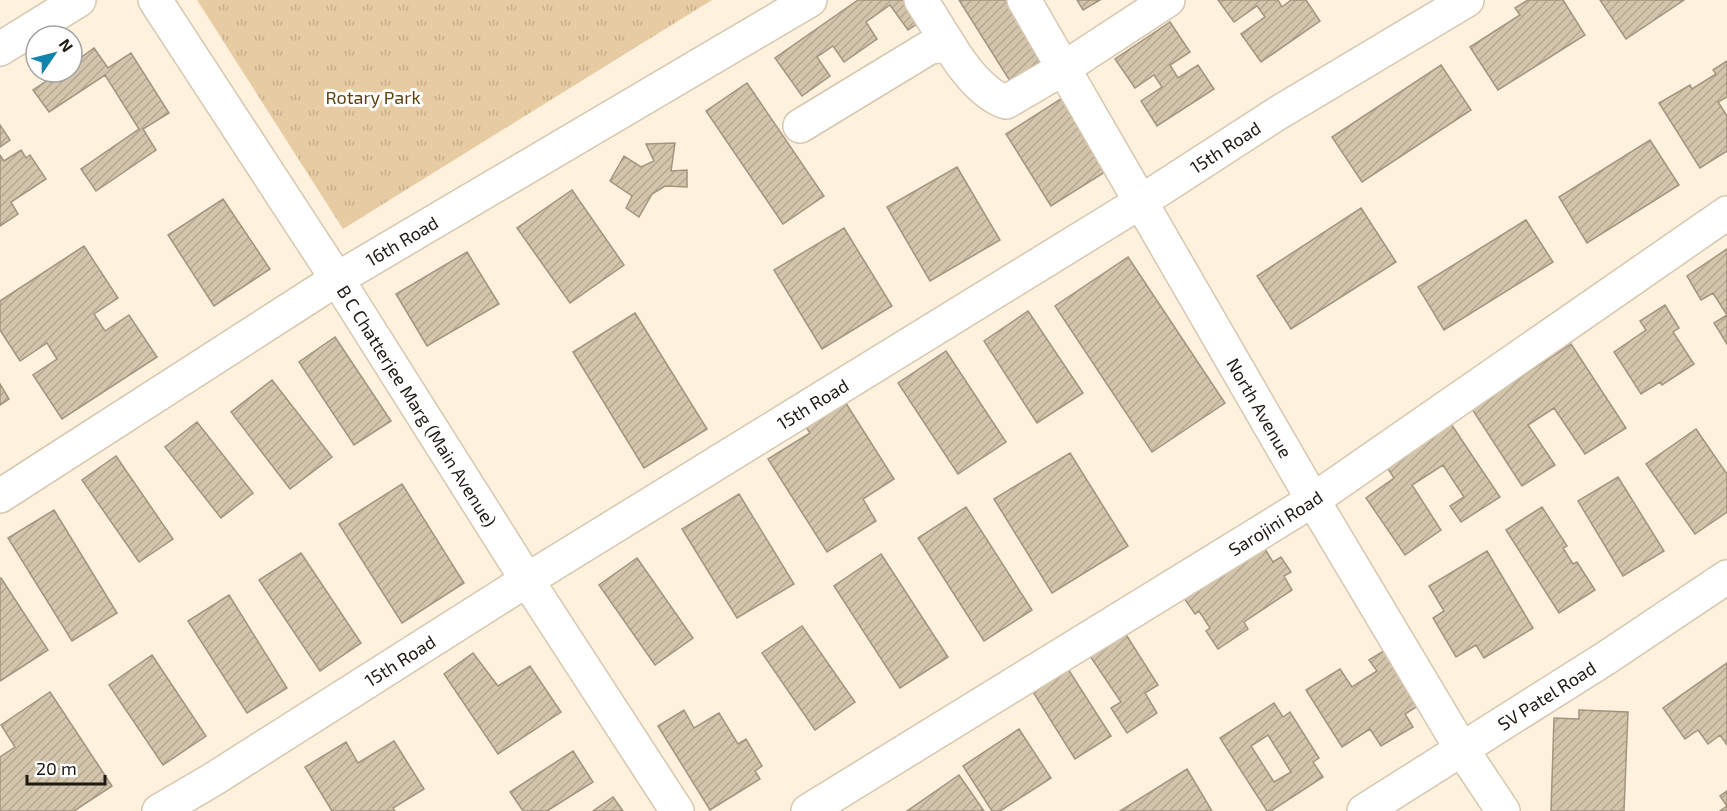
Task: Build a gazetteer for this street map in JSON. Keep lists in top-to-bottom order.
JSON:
{
  "streets": {
    "street": [
      "15th Road",
      "16th Road",
      "B C Chatterjee Marg (Main Avenue)",
      "North Avenue",
      "Sarojini Road",
      "SV Patel Road"
    ]
  },
  "crossings": [
    ["15th Road", "B C Chatterjee Marg (Main Avenue)"],
    ["15th Road", "North Avenue"],
    ["16th Road", "B C Chatterjee Marg (Main Avenue)"],
    ["North Avenue", "Sarojini Road"],
    ["North Avenue", "SV Patel Road"]
  ],
  "parks": ["Rotary Park"],
  "scale_bar": "20 m",
  "north": "top right"
}
